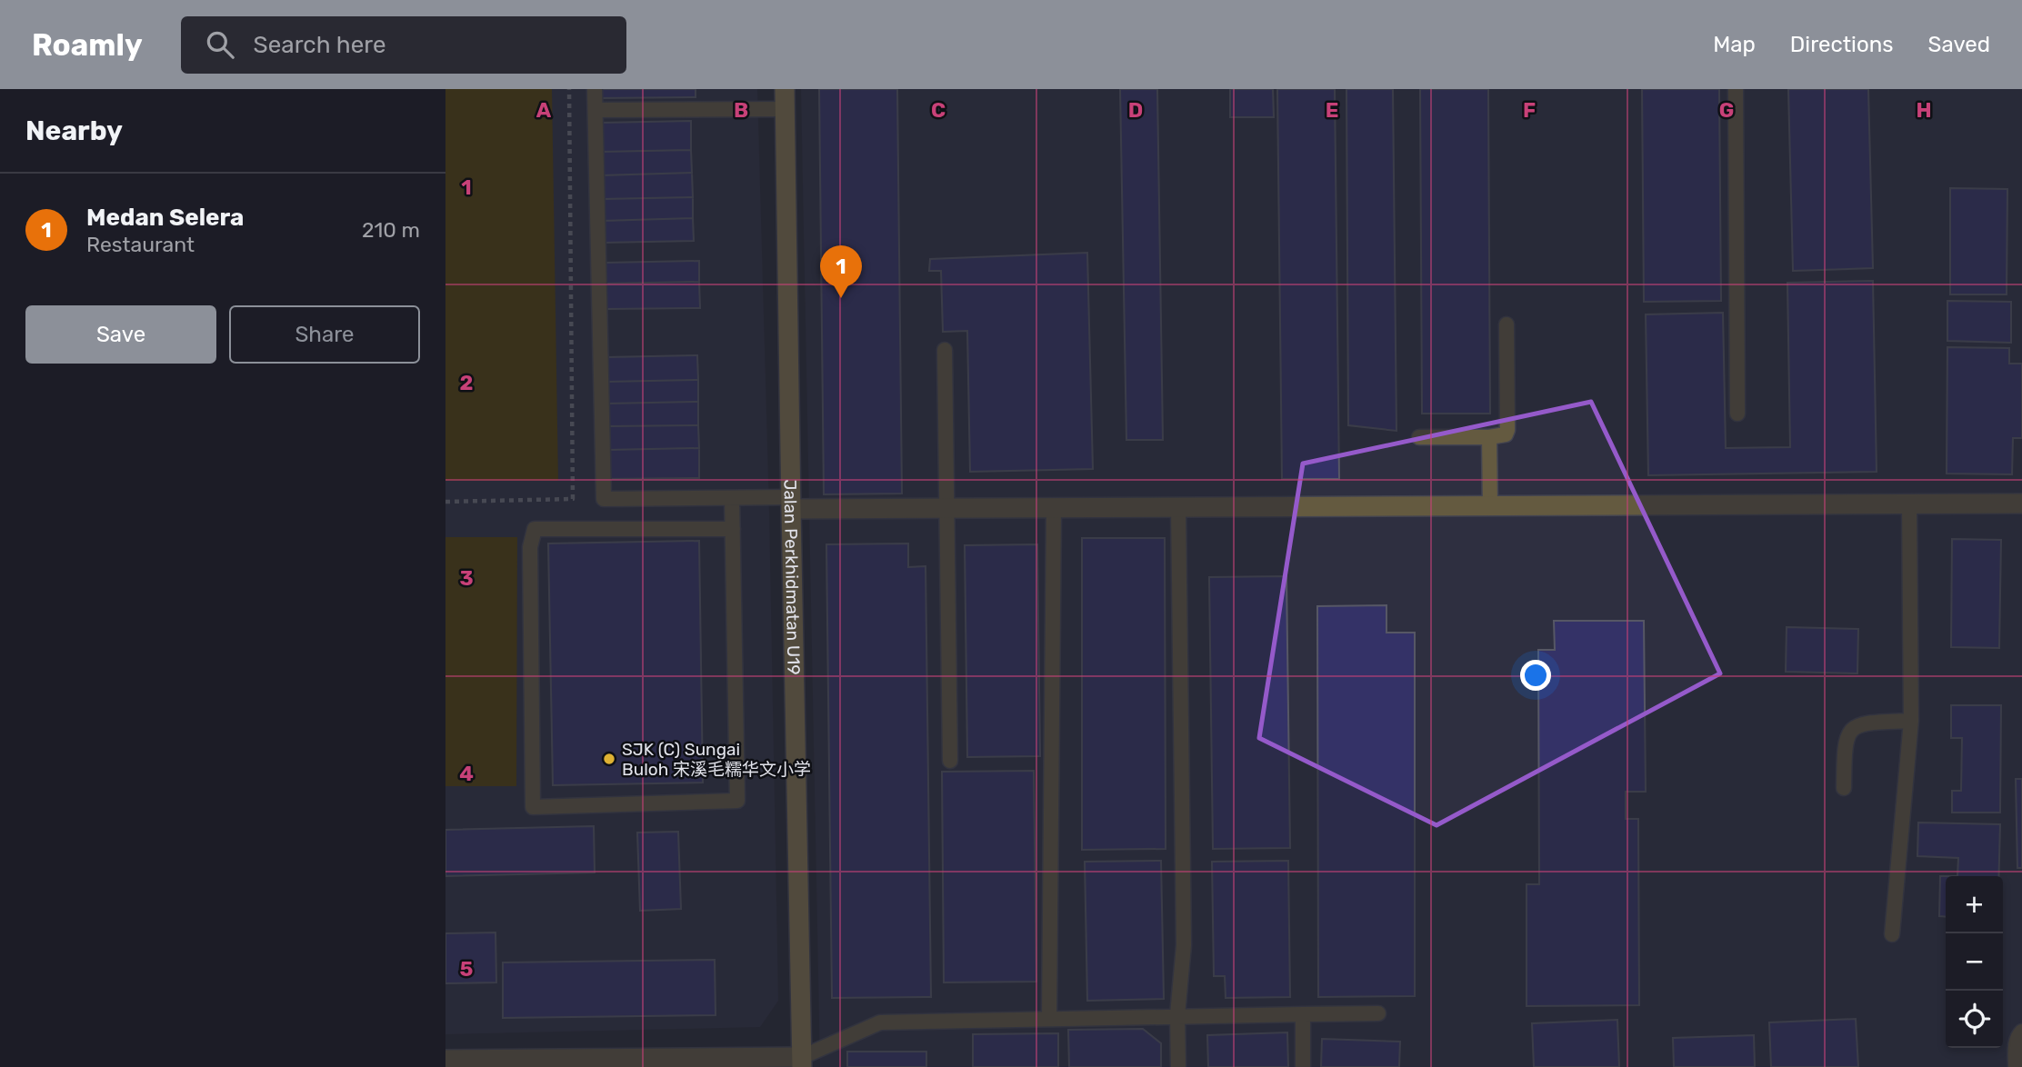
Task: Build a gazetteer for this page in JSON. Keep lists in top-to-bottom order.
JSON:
{
  "streets": {
    "street": ["Jalan Perkhidmatan U19"]
  },
  "places": ["SJK (C) Sungai Buloh 宋溪毛糯华文小学"],
  "page": {
    "header": "Roamly",
    "search": "Search here",
    "nav": ["Map", "Directions", "Saved"],
    "heading": "Nearby",
    "list": [
      {
        "mark": "1",
        "name": "Medan Selera",
        "note": "Restaurant",
        "value": "210 m"
      }
    ],
    "pins": "1",
    "buttons": ["Save", "Share"],
    "map_buttons": ["+", "−"]
  },
  "grid": {
    "columns": [
      "A",
      "B",
      "C",
      "D",
      "E",
      "F",
      "G",
      "H"
    ],
    "rows": [
      "1",
      "2",
      "3",
      "4",
      "5"
    ]
  }
}
